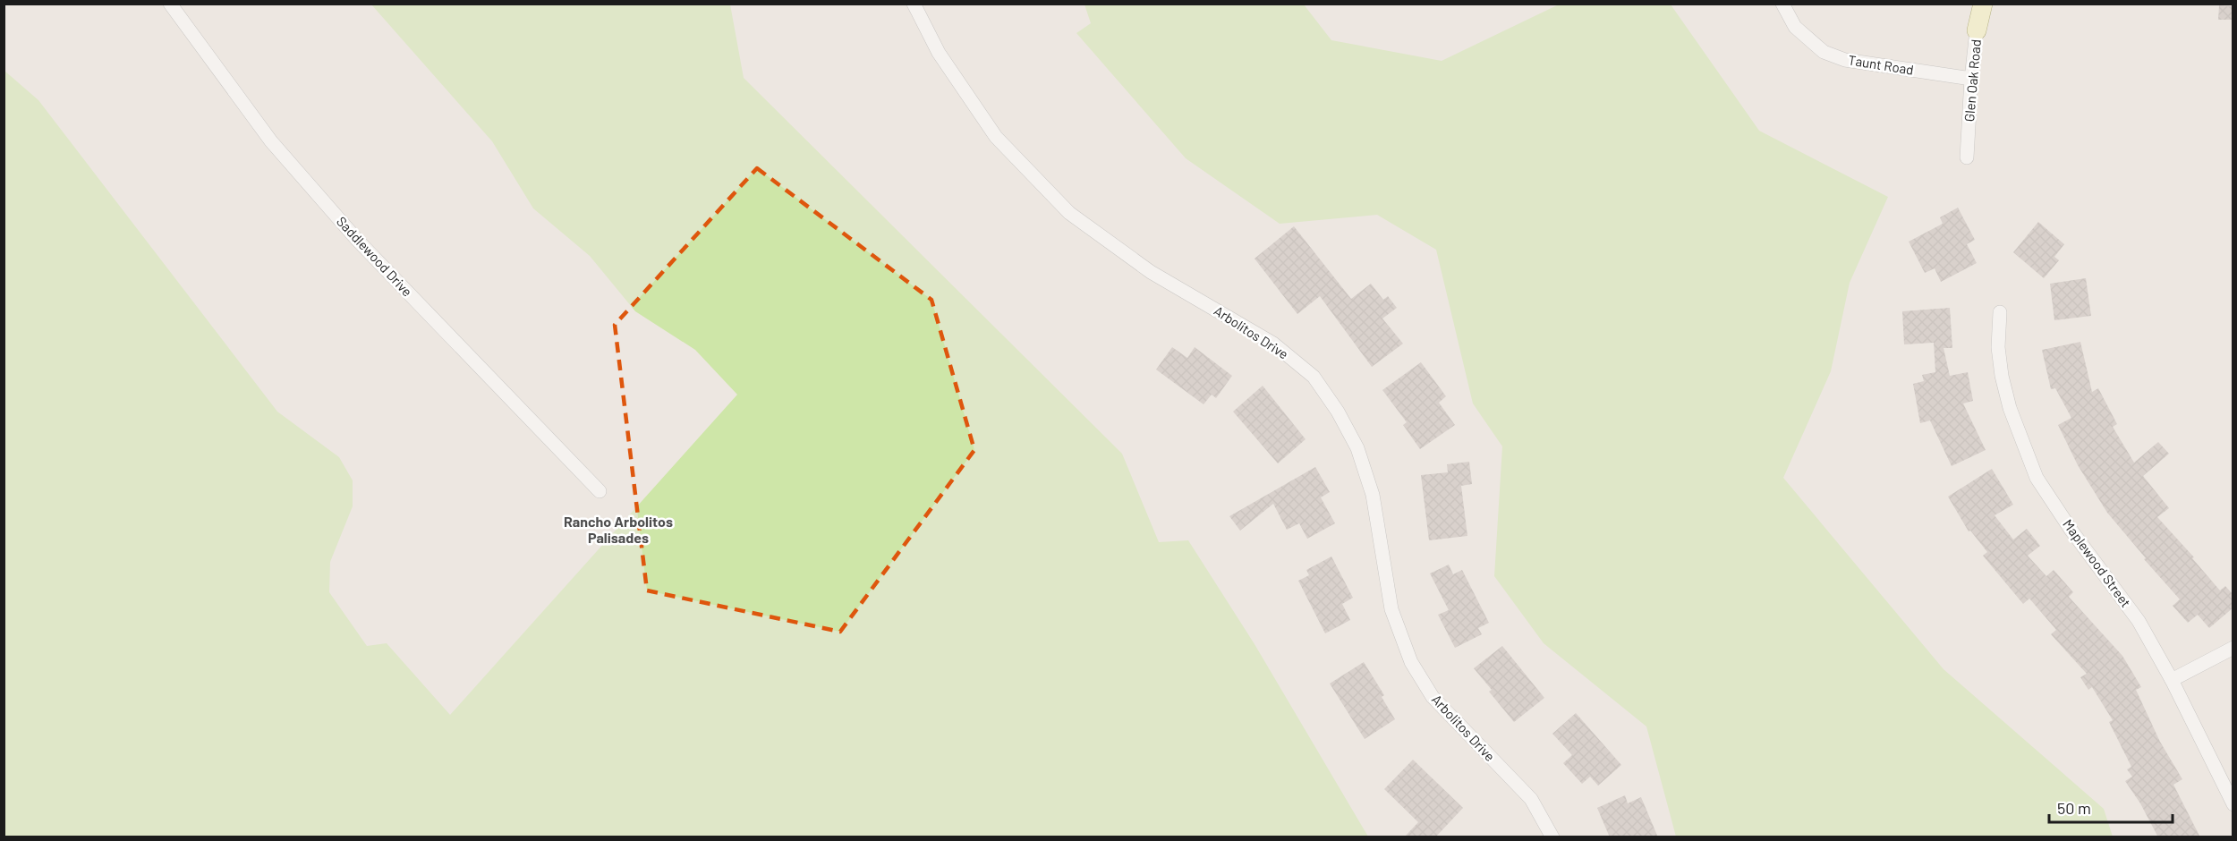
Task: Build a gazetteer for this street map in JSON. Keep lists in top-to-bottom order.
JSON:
{
  "streets": {
    "street": [
      "Taunt Road",
      "Glen Oak Road",
      "Saddlewood Drive",
      "Arbolitos Drive",
      "Maplewood Street"
    ]
  },
  "crossings": [
    ["Taunt Road", "Glen Oak Road"]
  ],
  "districts": ["Rancho Arbolitos Palisades"],
  "scale_bar": "50 m"
}
